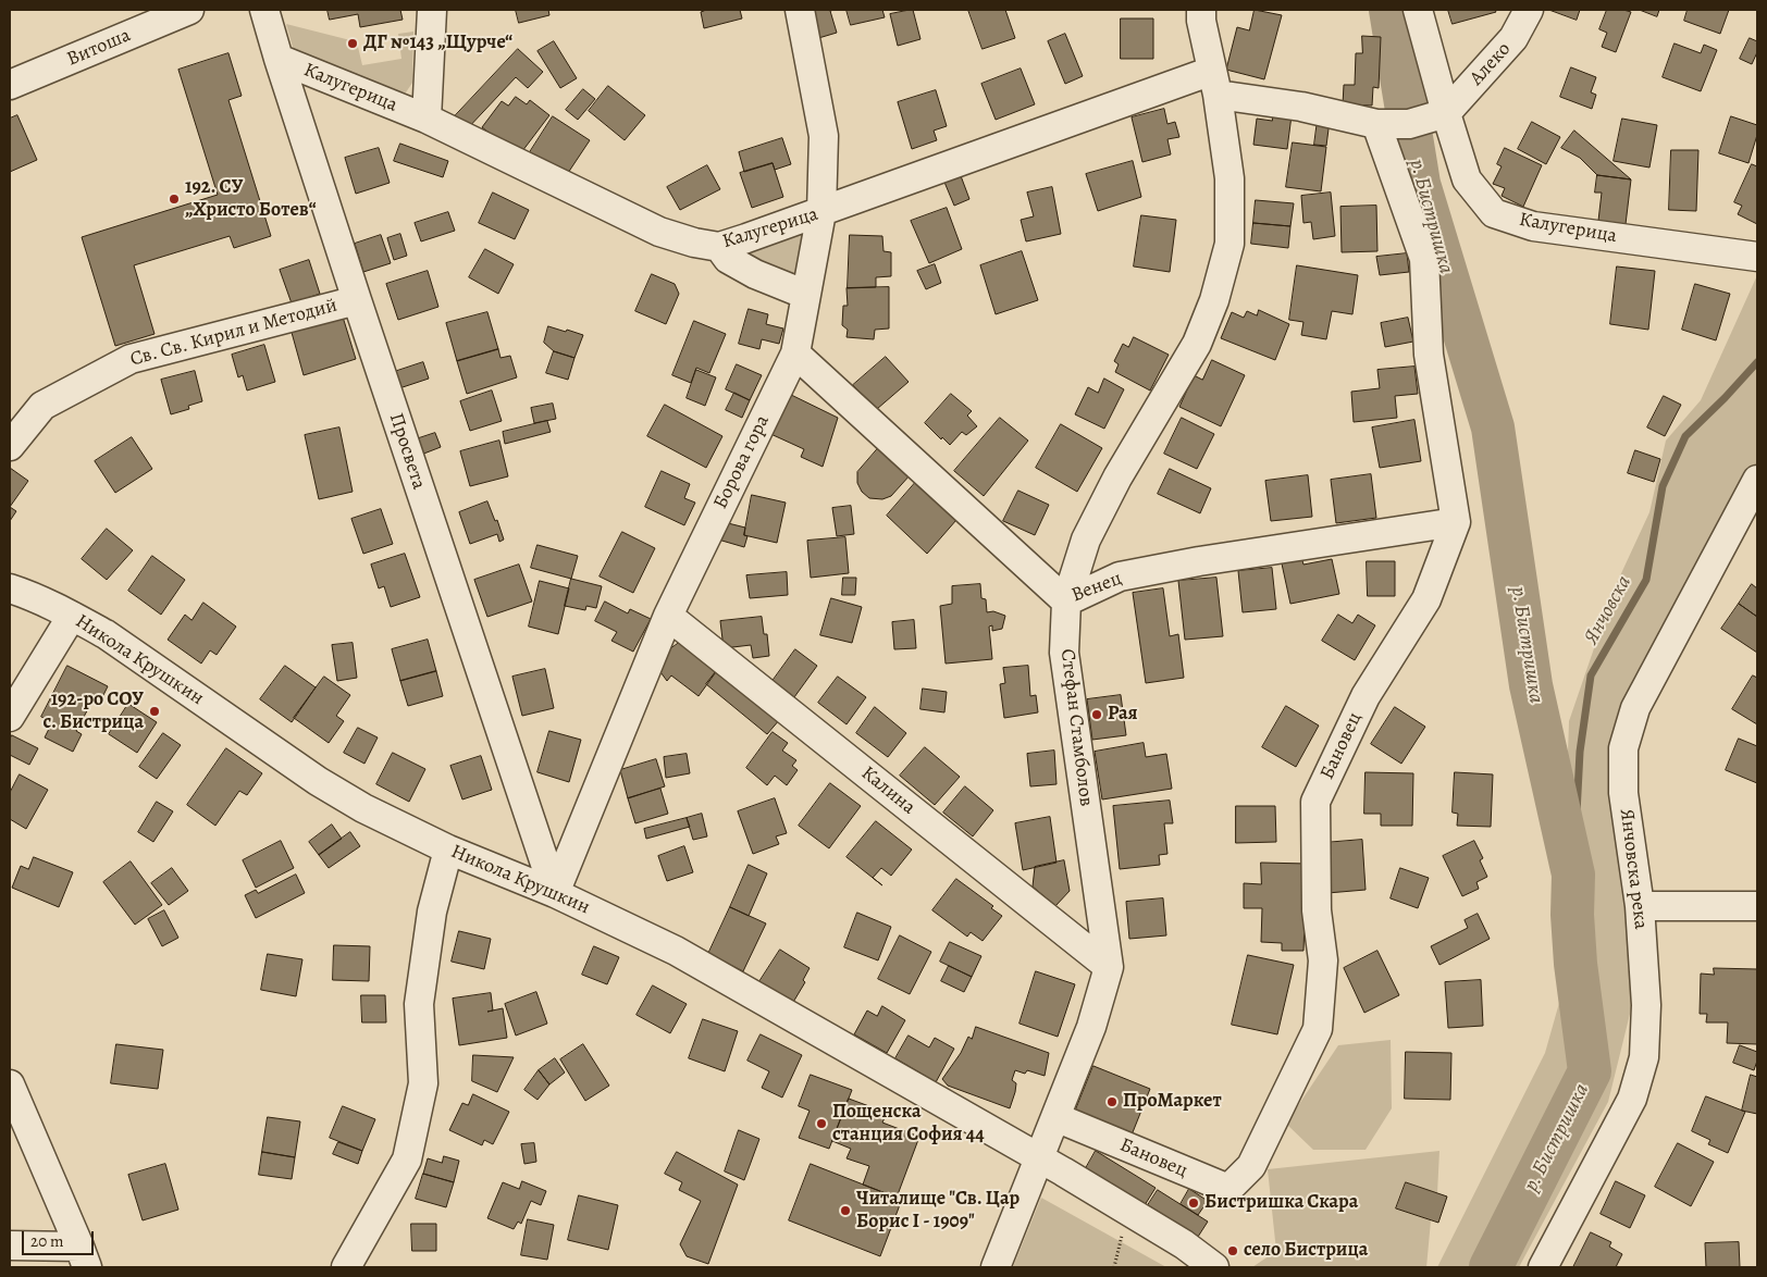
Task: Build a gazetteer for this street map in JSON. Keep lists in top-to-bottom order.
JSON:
{
  "streets": {
    "street": [
      "Витоша",
      "Алеко",
      "Калугерица",
      "Св. Св. Кирил и Методий",
      "Просвета",
      "Борова гора",
      "Венец",
      "Никола Крушкин",
      "Стефан Стамболов",
      "Бановец",
      "Калина",
      "Янчовска река"
    ]
  },
  "crossings": [
    ["Алеко", "Калугерица"],
    ["Калугерица", "Просвета"],
    ["Калугерица", "Борова гора"],
    ["Калугерица", "Стефан Стамболов"],
    ["Св. Св. Кирил и Методий", "Просвета"],
    ["Просвета", "Борова гора"],
    ["Просвета", "Никола Крушкин"],
    ["Борова гора", "Венец"],
    ["Борова гора", "Никола Крушкин"],
    ["Борова гора", "Калина"],
    ["Венец", "Стефан Стамболов"],
    ["Венец", "Бановец"],
    ["Никола Крушкин", "Стефан Стамболов"],
    ["Стефан Стамболов", "Бановец"],
    ["Стефан Стамболов", "Калина"]
  ],
  "water": ["р. Бистришка", "Янчовска"],
  "places": [
    "ДГ №143 „Щурче“",
    "192. СУ „Христо Ботев“",
    "192-ро СОУ с. Бистрица",
    "Рая",
    "ПроМаркет",
    "Пощенска станция София 44",
    "Бистришка Скара",
    "Читалище \"Св. Цар Борис I - 1909\"",
    "село Бистрица"
  ],
  "scale_bar": "20 m"
}
